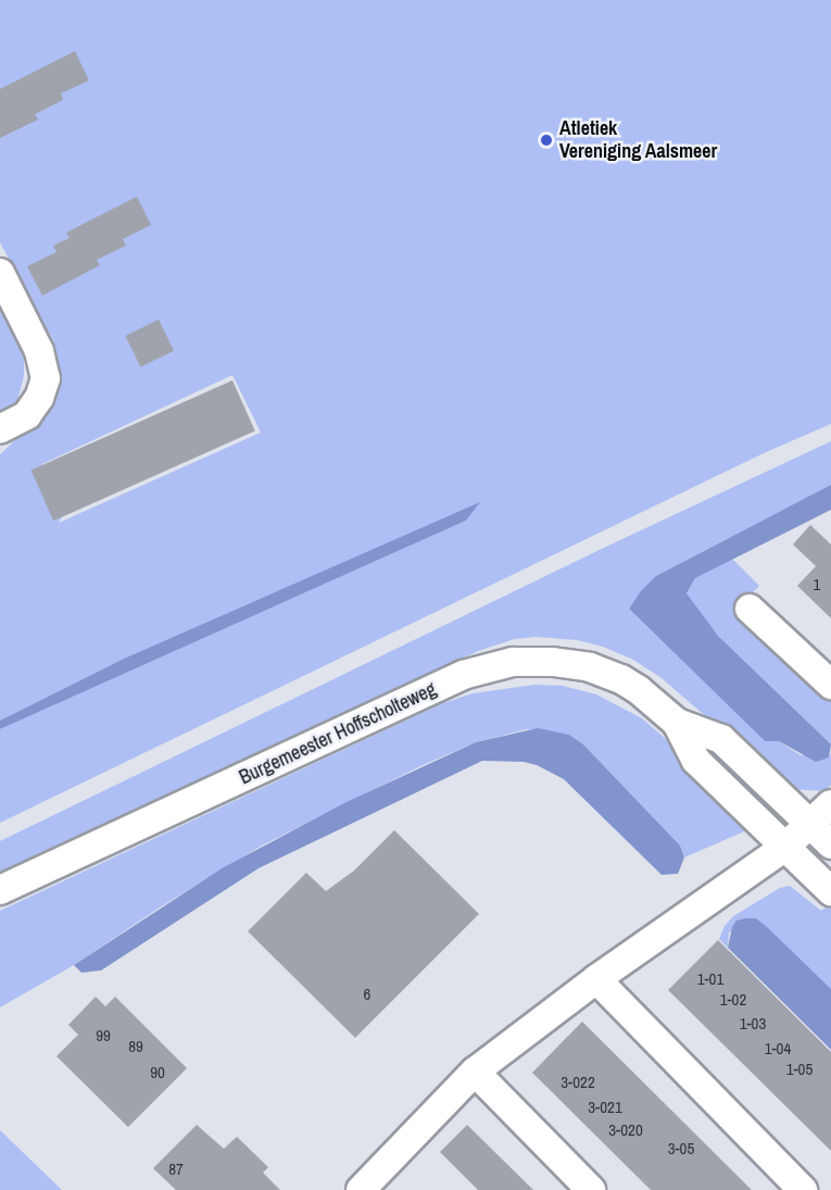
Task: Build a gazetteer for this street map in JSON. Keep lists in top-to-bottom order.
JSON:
{
  "streets": {
    "street": ["Burgemeester Hoffscholteweg"]
  },
  "places": ["Atletiek Vereniging Aalsmeer"],
  "house_numbers": [
    "1",
    "1-01",
    "6",
    "1-02",
    "1-03",
    "99",
    "89",
    "1-04",
    "1-05",
    "90",
    "3-022",
    "3-021",
    "3-020",
    "3-05",
    "87"
  ]
}
